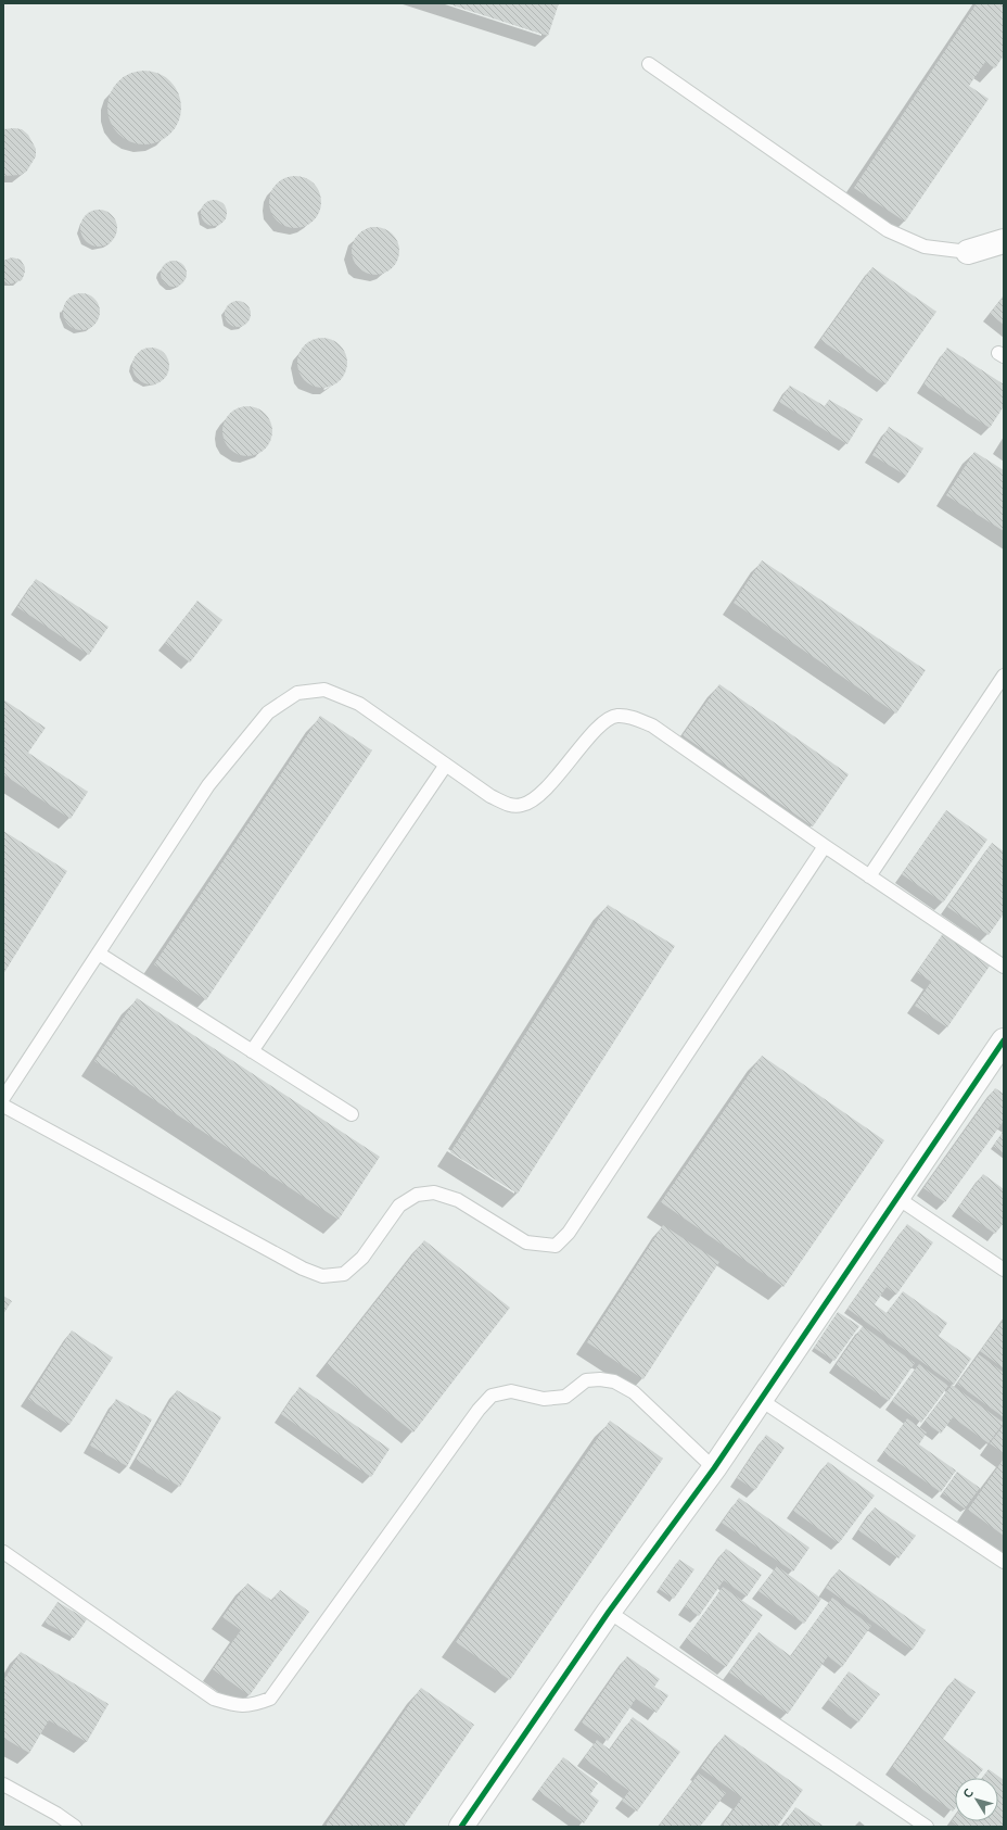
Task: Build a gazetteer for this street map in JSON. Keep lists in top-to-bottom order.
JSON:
{
  "north": "top left"
}
